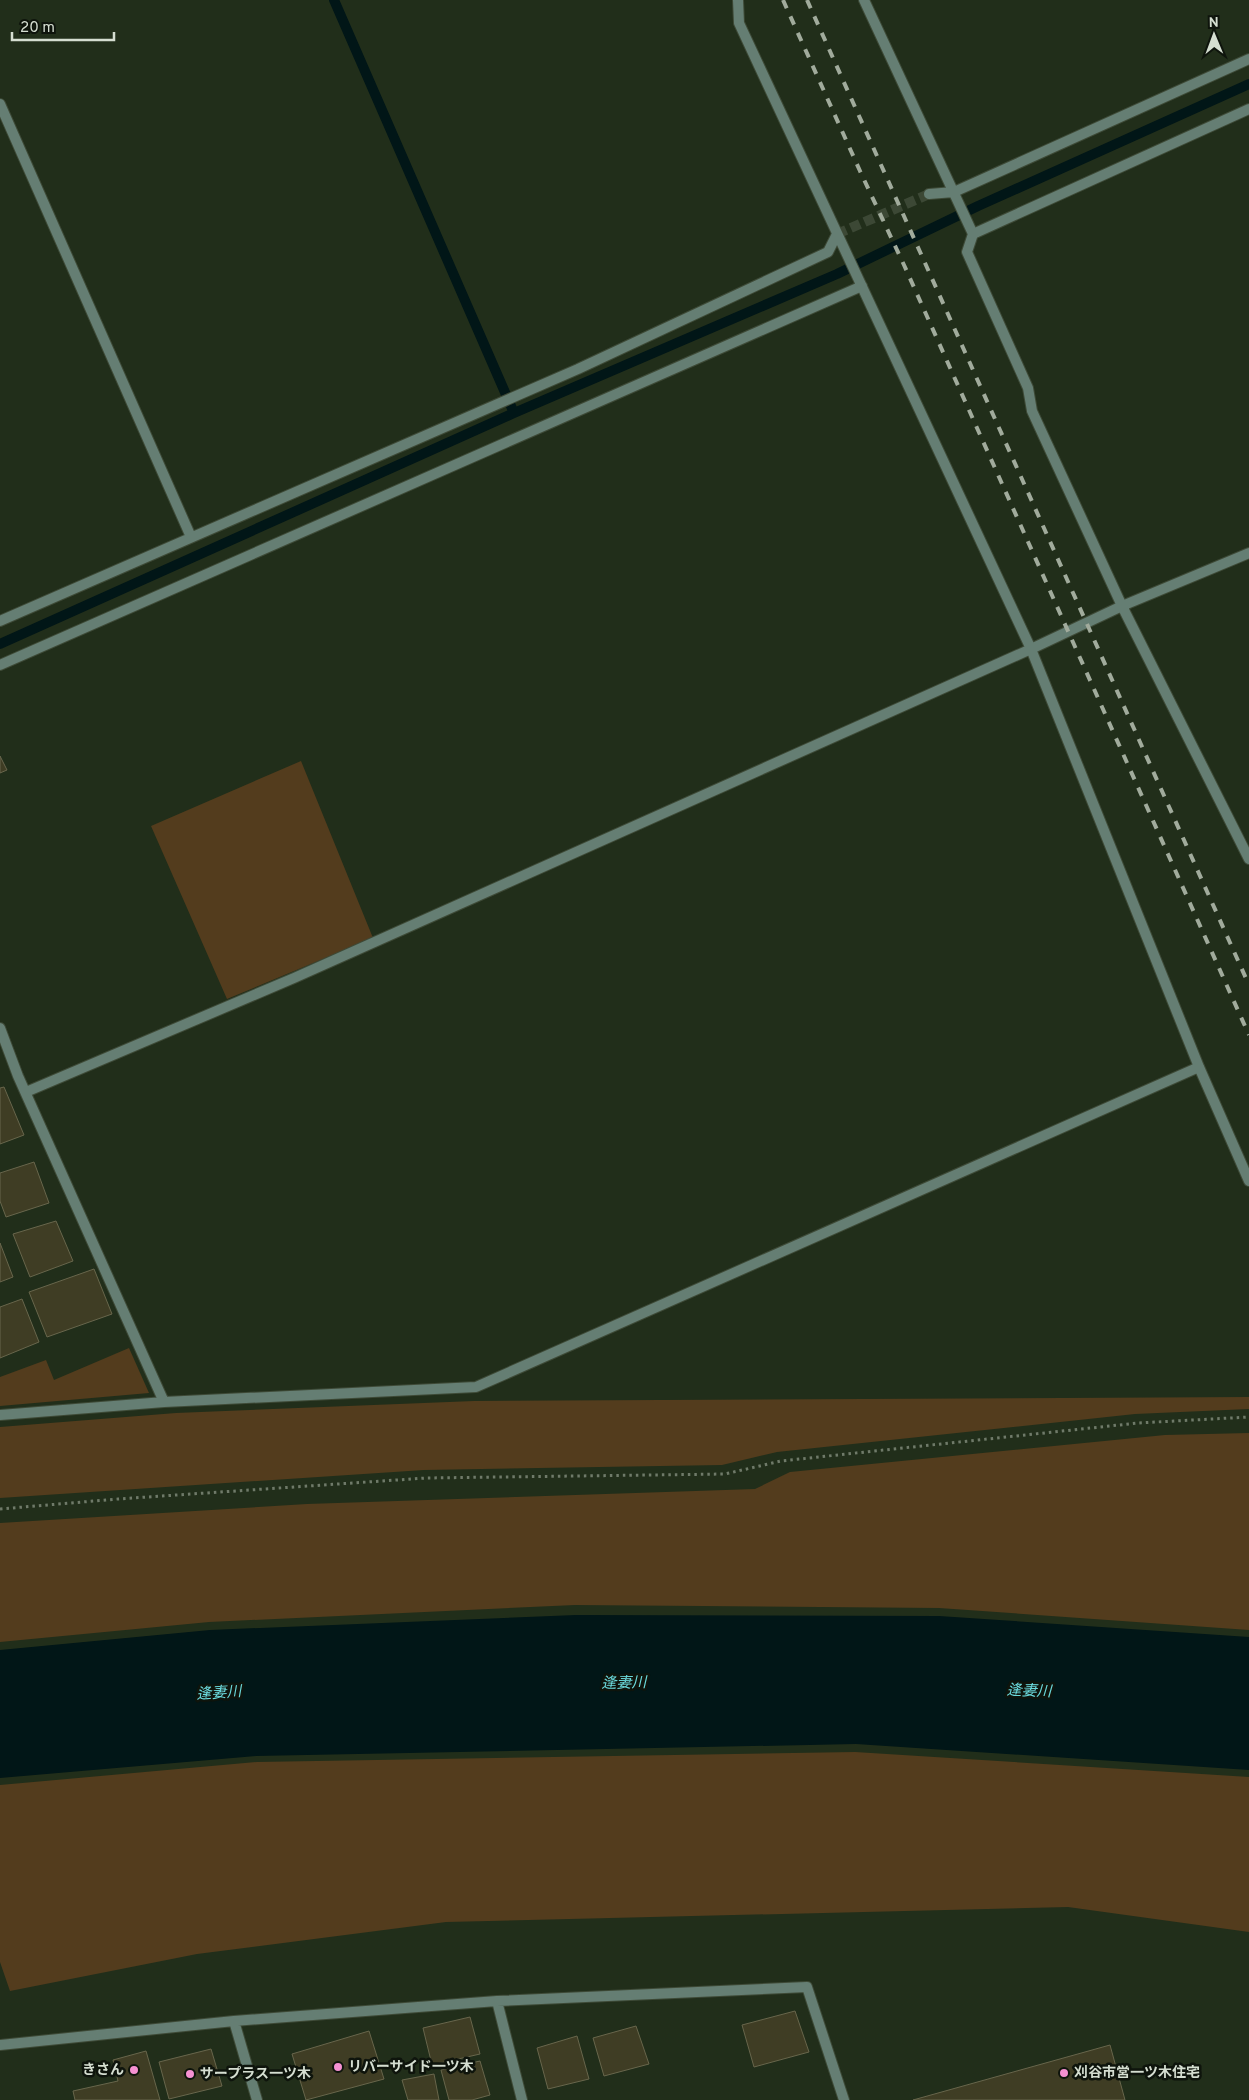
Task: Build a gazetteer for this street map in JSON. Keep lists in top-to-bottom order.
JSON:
{
  "water": ["逢妻川"],
  "places": [
    "リバーサイド一ツ木",
    "きさん",
    "刈谷市営一ツ木住宅",
    "サープラス一ツ木"
  ],
  "scale_bar": "20 m",
  "north": "top"
}
